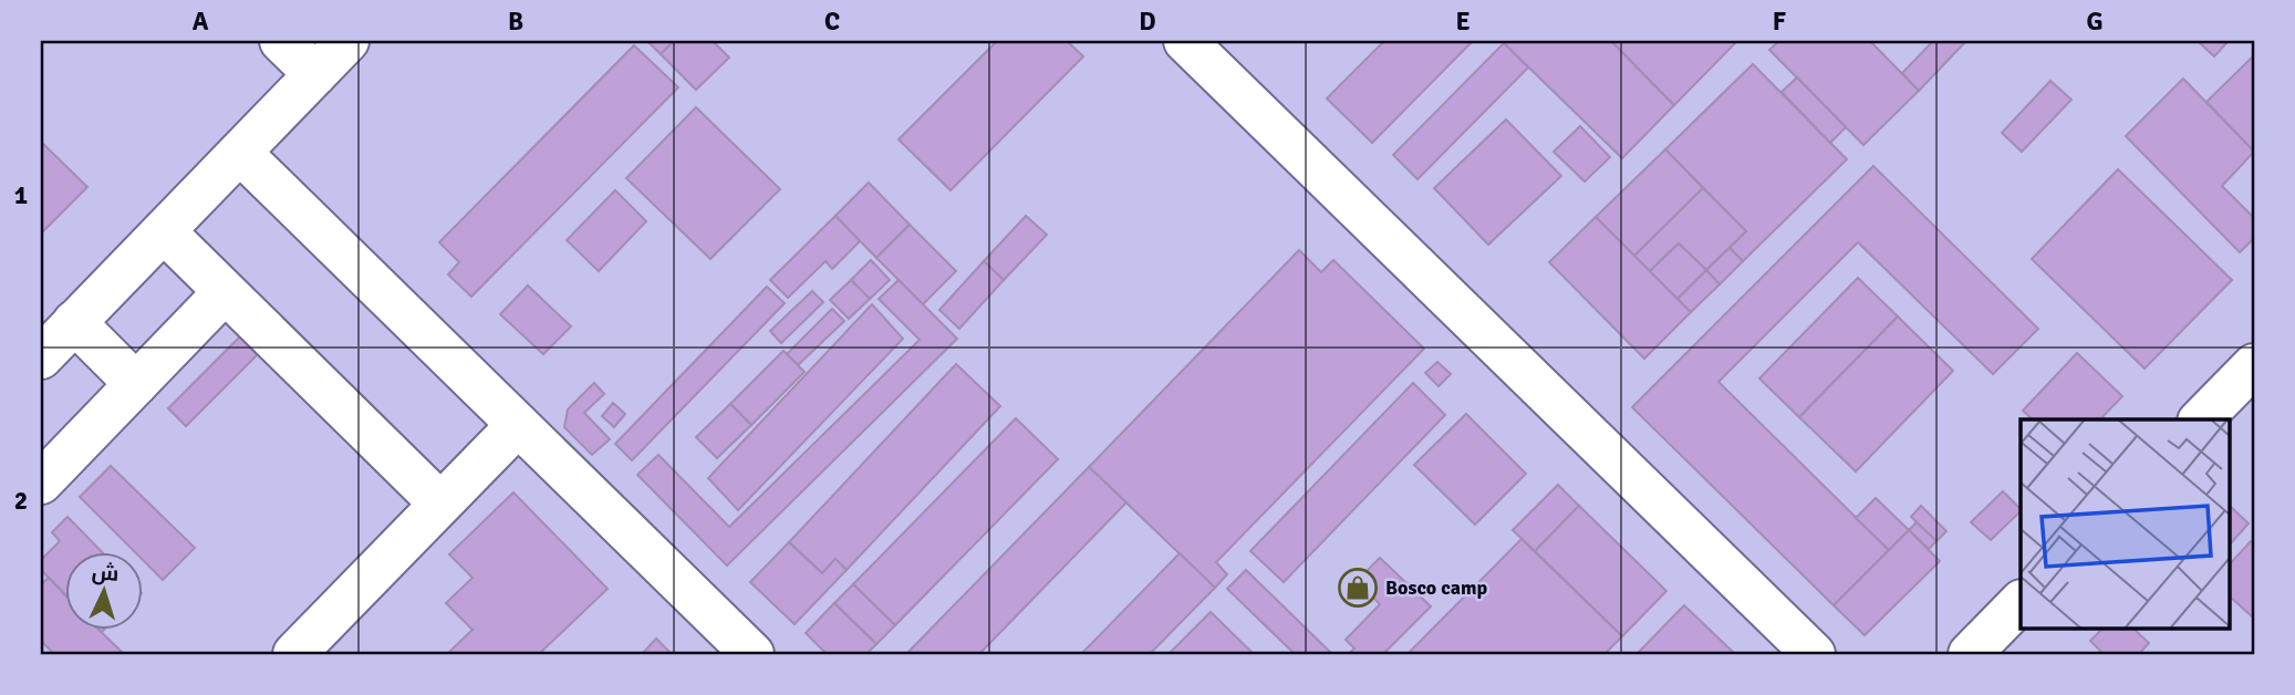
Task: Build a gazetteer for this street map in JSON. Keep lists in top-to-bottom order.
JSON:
{
  "places": {
    "shop": ["Bosco camp"]
  },
  "north": "top",
  "grid": {
    "columns": [
      "A",
      "B",
      "C",
      "D",
      "E",
      "F",
      "G"
    ],
    "rows": ["1", "2"]
  }
}
